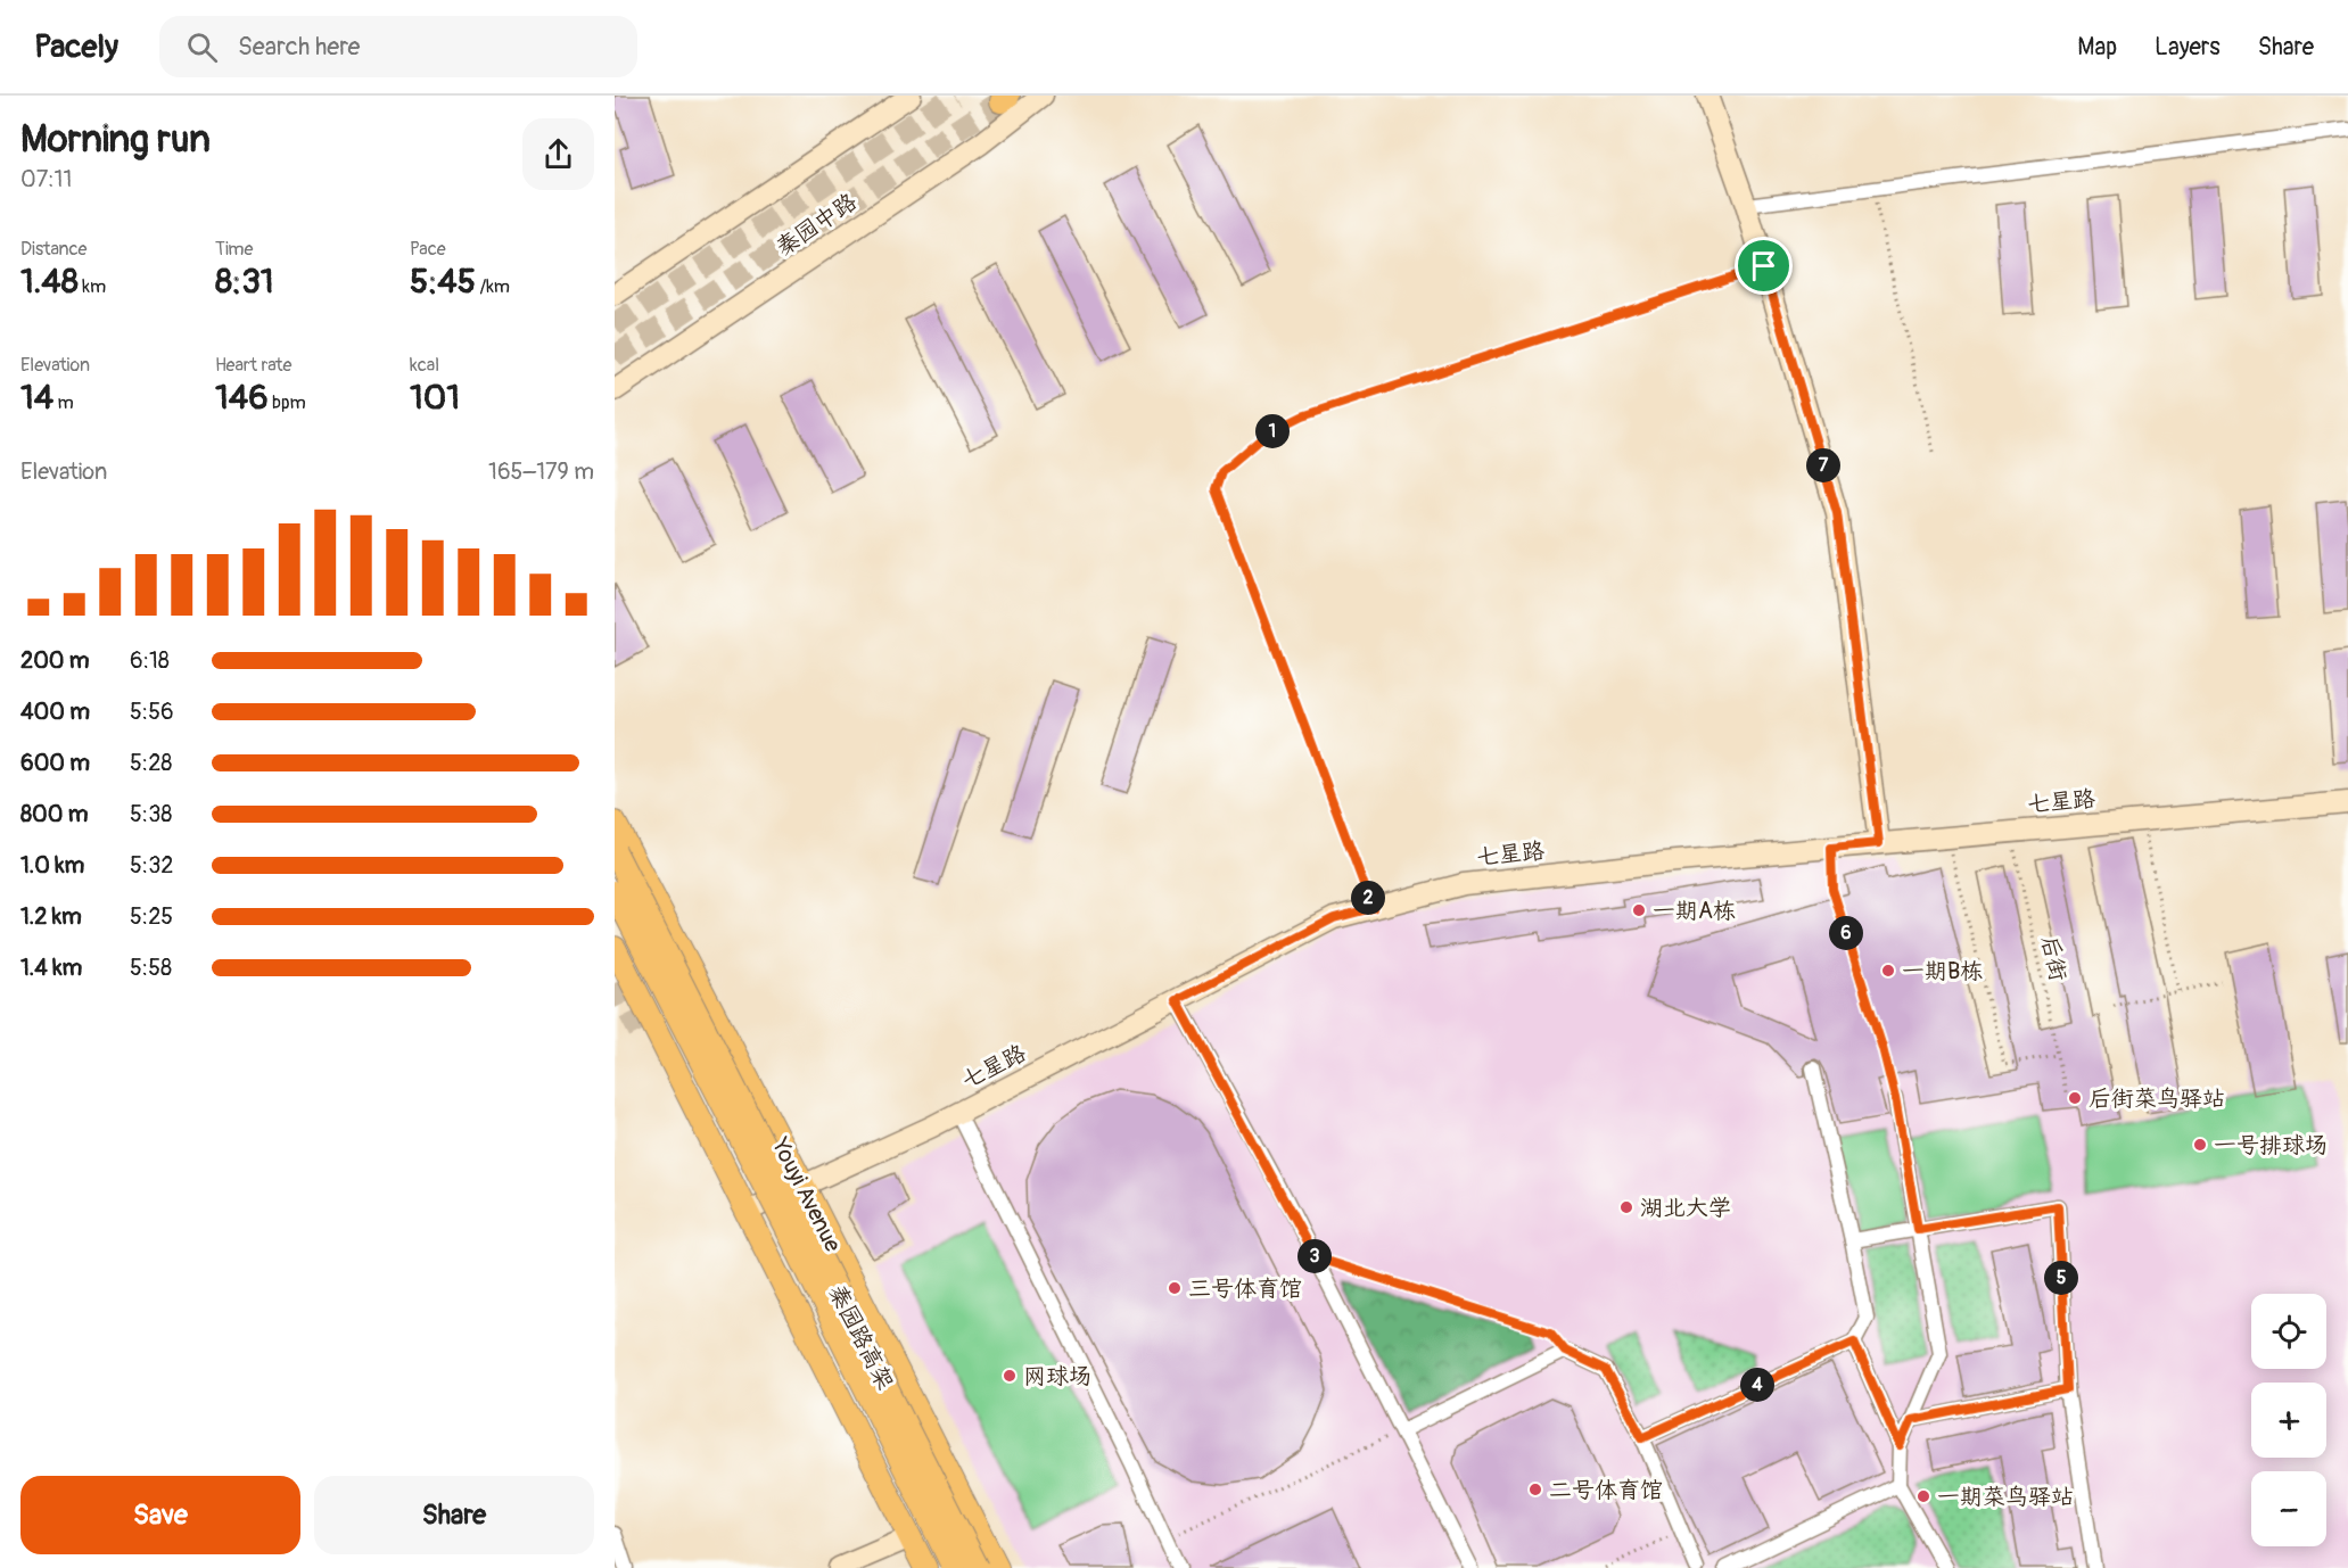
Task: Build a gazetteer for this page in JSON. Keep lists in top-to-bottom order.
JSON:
{
  "streets": {
    "main road": ["Youyi Avenue", "秦园路高架"],
    "street": ["秦园中路", "七星路"],
    "path": ["后街"]
  },
  "crossings": [
    ["七星路", "后街"],
    ["七星路", "Youyi Avenue"]
  ],
  "places": [
    "一期A栋",
    "一期B栋",
    "后街菜鸟驿站",
    "一号排球场",
    "湖北大学",
    "三号体育馆",
    "网球场",
    "二号体育馆",
    "一期菜鸟驿站"
  ],
  "page": {
    "header": "Pacely",
    "search": "Search here",
    "nav": ["Map", "Layers", "Share"],
    "heading": ["Morning run", "07:11"],
    "stats": [
      ["Distance", "1.48 km"],
      ["Time", "8:31"],
      ["Pace", "5:45 /km"],
      ["Elevation", "14 m"],
      ["Heart rate", "146 bpm"],
      ["kcal", "101"]
    ],
    "pins": [
      "1",
      "7",
      "2",
      "6",
      "3",
      "5",
      "4"
    ],
    "chart": ["Elevation", "165–179 m"],
    "list": [
      {
        "name": "200 m",
        "note": "6:18"
      },
      {
        "name": "400 m",
        "note": "5:56"
      },
      {
        "name": "600 m",
        "note": "5:28"
      },
      {
        "name": "800 m",
        "note": "5:38"
      },
      {
        "name": "1.0 km",
        "note": "5:32"
      },
      {
        "name": "1.2 km",
        "note": "5:25"
      },
      {
        "name": "1.4 km",
        "note": "5:58"
      }
    ],
    "map_buttons": ["+", "−"],
    "buttons": ["Save", "Share"]
  }
}
